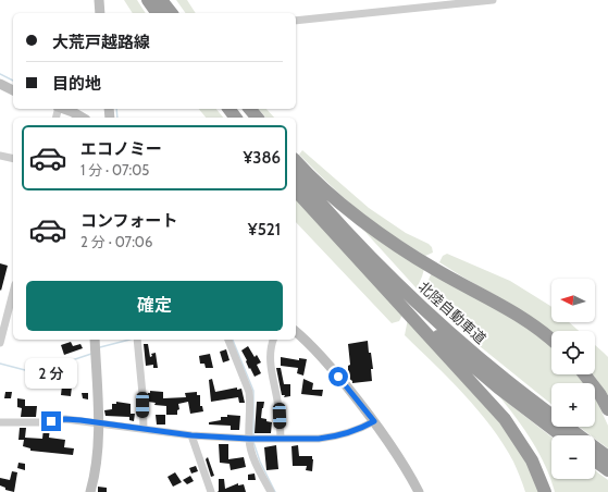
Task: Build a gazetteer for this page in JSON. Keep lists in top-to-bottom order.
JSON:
{
  "streets": {
    "highway": ["北陸自動車道"]
  },
  "north": "left",
  "page": {
    "banner": ["大荒戸越路線", "目的地"],
    "list": [
      {
        "name": "エコノミー",
        "note": "1 分 · 07:05",
        "value": "¥386"
      },
      {
        "name": "コンフォート",
        "note": "2 分 · 07:06",
        "value": "¥521"
      }
    ],
    "buttons": "確定",
    "map_buttons": ["+", "−"],
    "bubble": "2 分"
  }
}
